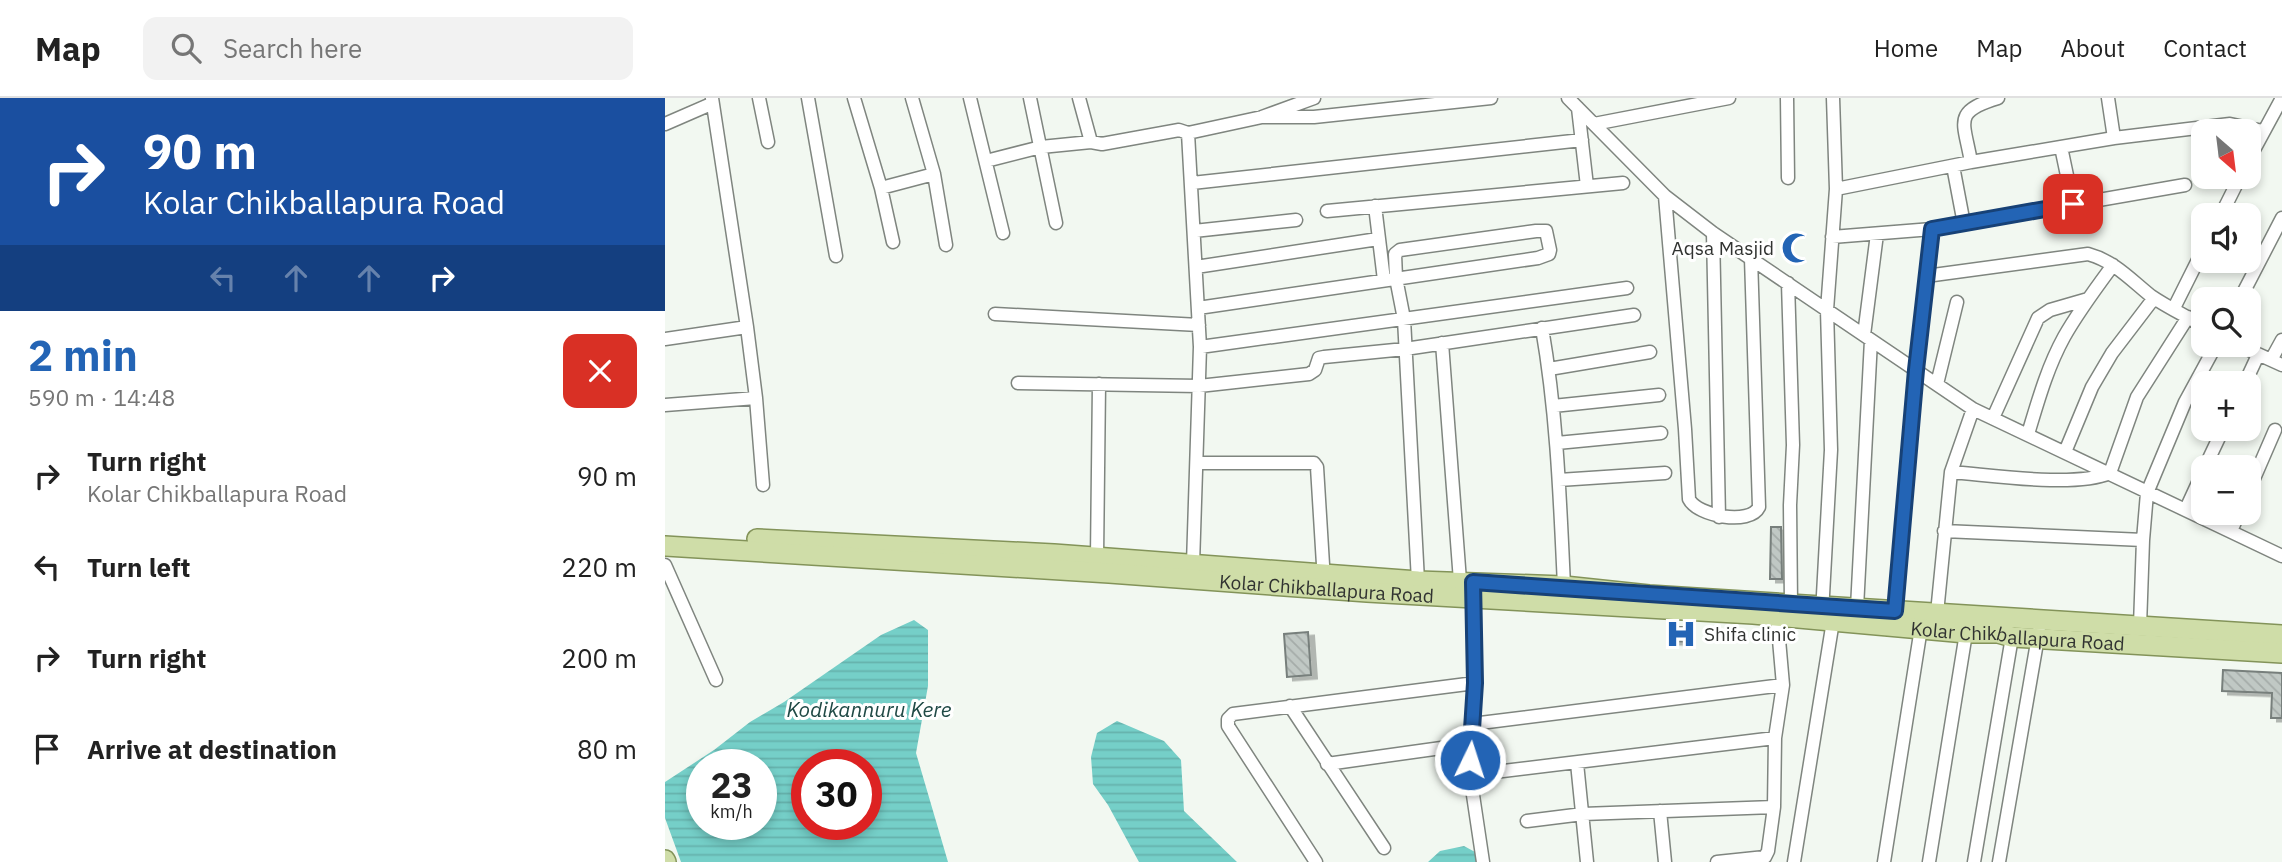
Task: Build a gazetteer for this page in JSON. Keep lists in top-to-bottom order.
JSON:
{
  "streets": {
    "main road": ["Kolar Chikballapura Road"]
  },
  "water": ["Kodikannuru Kere"],
  "places": {
    "mosque": ["Aqsa Masjid"],
    "hospital": ["Shifa clinic"]
  },
  "north": "bottom right",
  "page": {
    "header": "Map",
    "search": "Search here",
    "nav": [
      "Home",
      "Map",
      "About",
      "Contact"
    ],
    "turn": ["90 m", "Kolar Chikballapura Road"],
    "map_buttons": ["+", "−"],
    "heading": ["2 min", "590 m · 14:48"],
    "list": [
      {
        "name": "Turn right",
        "note": "Kolar Chikballapura Road",
        "value": "90 m"
      },
      {
        "name": "Turn left",
        "value": "220 m"
      },
      {
        "name": "Turn right",
        "value": "200 m"
      },
      {
        "name": "Arrive at destination",
        "value": "80 m"
      }
    ],
    "speed": "23 km/h",
    "limit": "30"
  }
}
